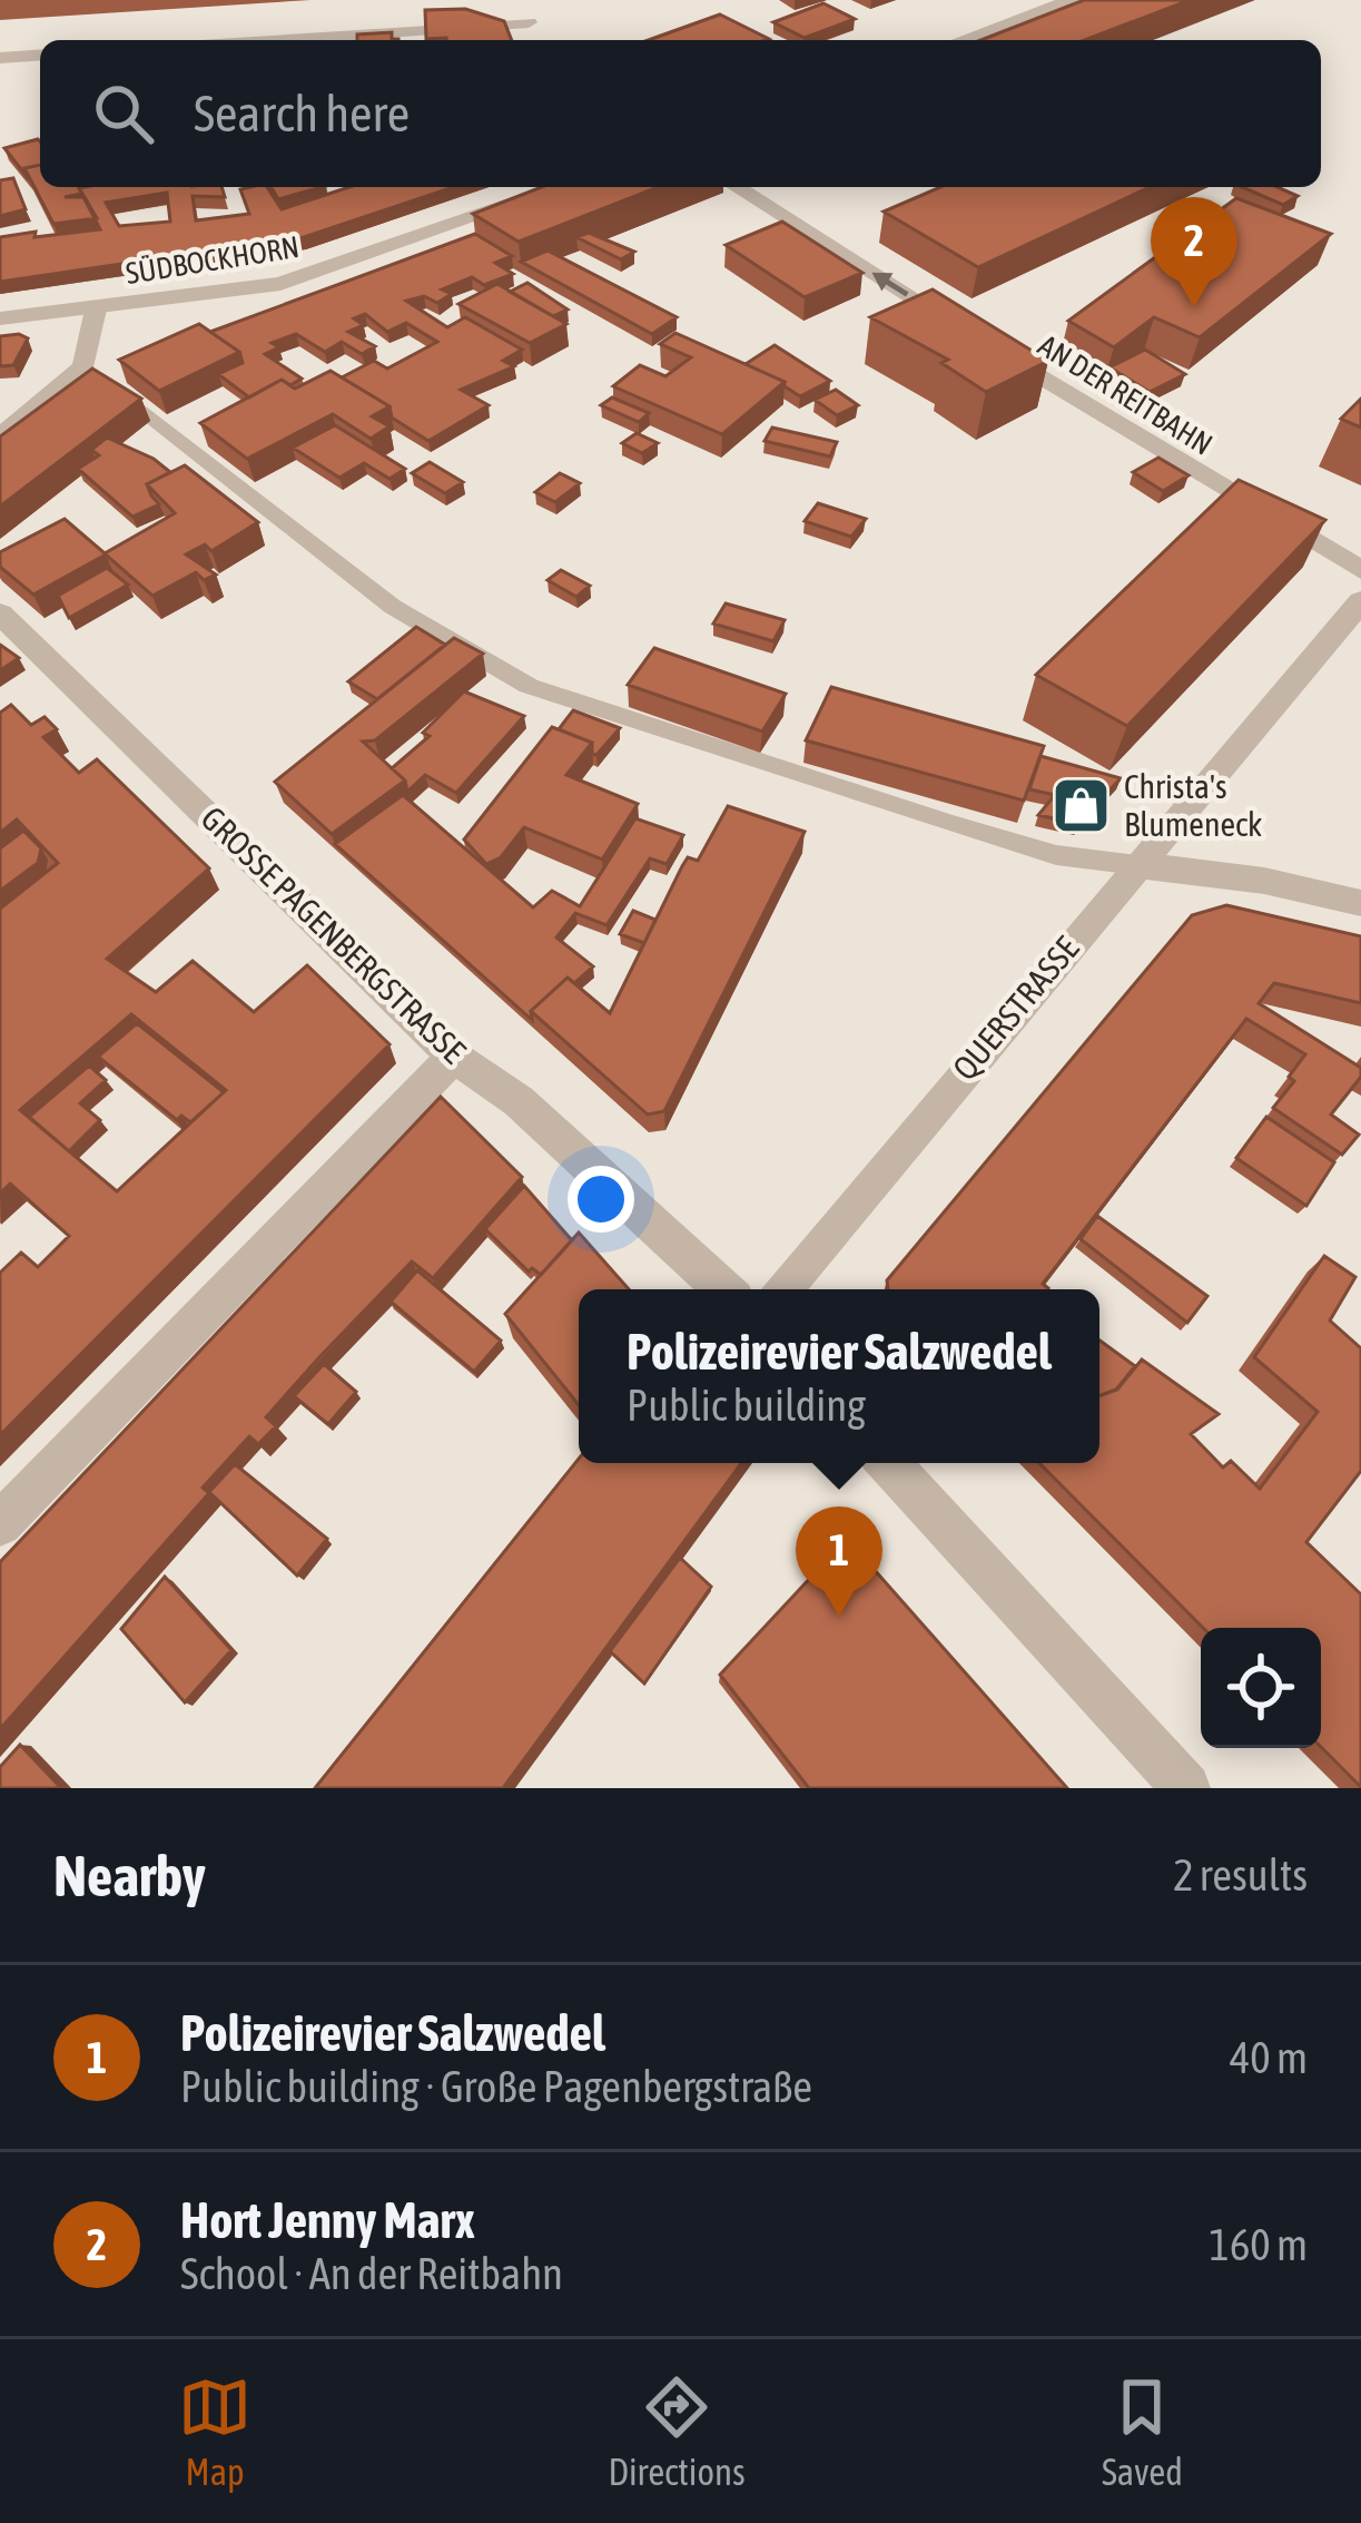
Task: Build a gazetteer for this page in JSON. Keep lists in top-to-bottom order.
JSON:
{
  "streets": {
    "street": [
      "SÜDBOCKHORN",
      "AN DER REITBAHN",
      "GROSSE PAGENBERGSTRASSE",
      "QUERSTRASSE"
    ]
  },
  "one_way": ["AN DER REITBAHN"],
  "places": {
    "shop": ["Christa's Blumeneck"]
  },
  "page": {
    "search": "Search here",
    "pins": ["2", "1"],
    "popup": ["Polizeirevier Salzwedel", "Public building"],
    "heading": ["Nearby", "2 results"],
    "list": [
      {
        "mark": "1",
        "name": "Polizeirevier Salzwedel",
        "note": "Public building · Große Pagenbergstraße",
        "value": "40 m"
      },
      {
        "mark": "2",
        "name": "Hort Jenny Marx",
        "note": "School · An der Reitbahn",
        "value": "160 m"
      }
    ],
    "nav": ["Map", "Directions", "Saved"]
  }
}
